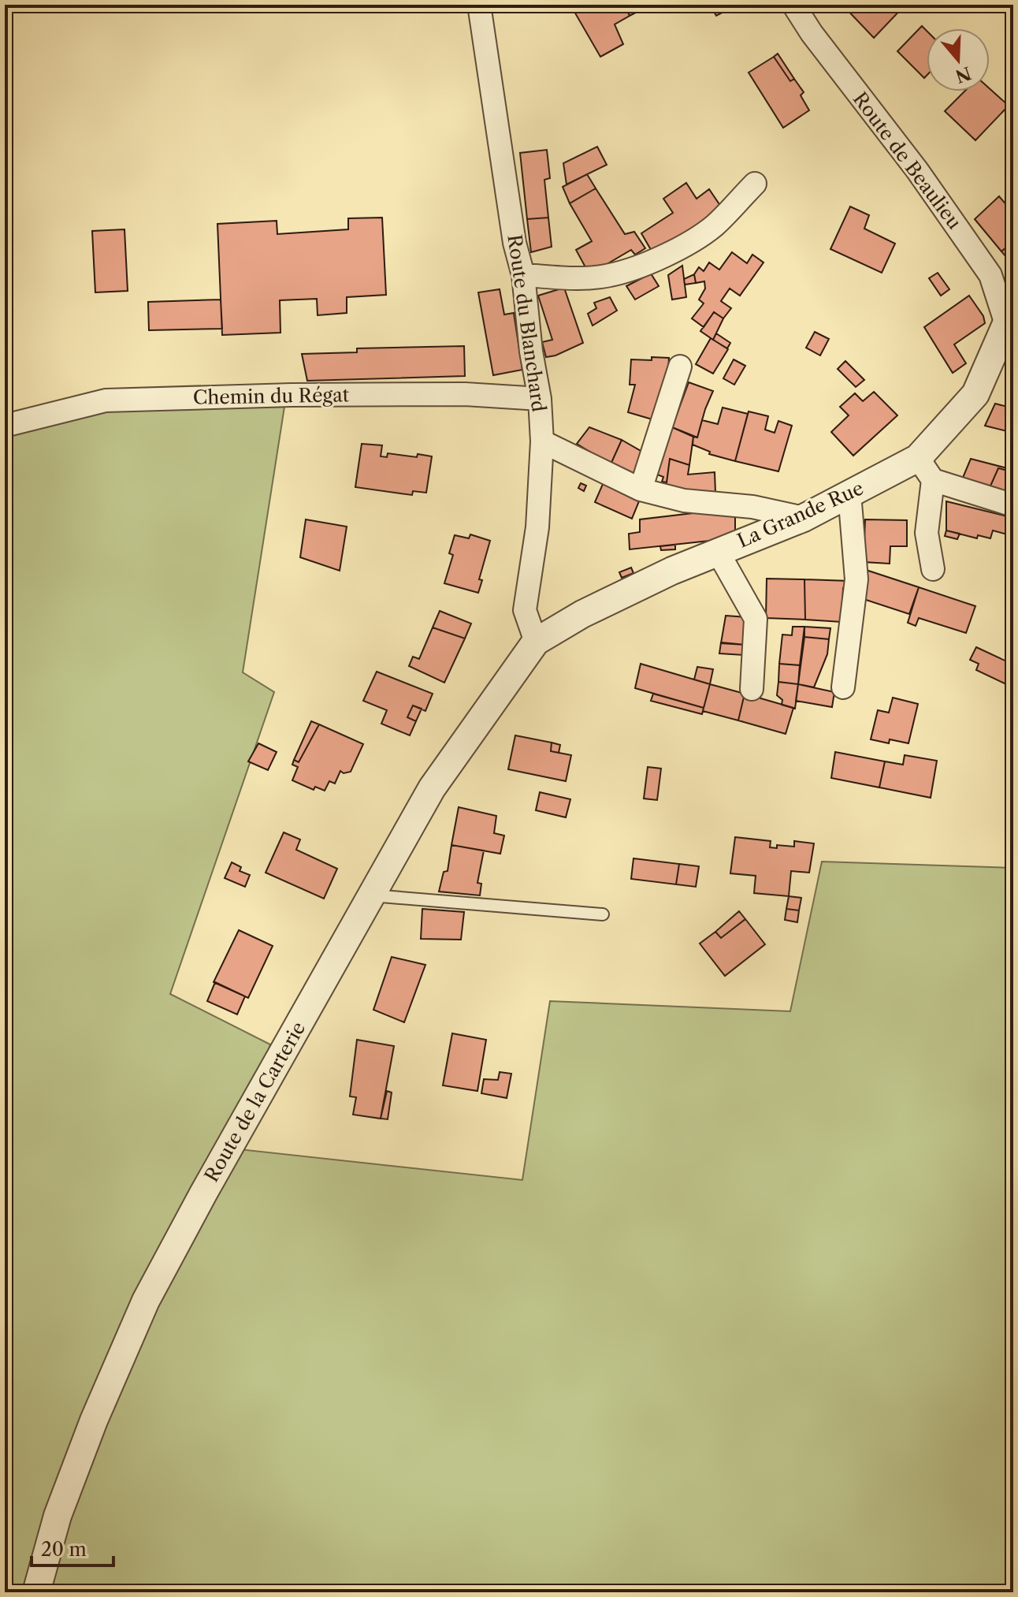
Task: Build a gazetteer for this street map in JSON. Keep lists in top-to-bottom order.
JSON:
{
  "streets": {
    "street": [
      "Route de Beaulieu",
      "Route du Blanchard",
      "Chemin du Régat",
      "La Grande Rue",
      "Route de la Carterie"
    ]
  },
  "crossings": [
    ["Route de Beaulieu", "La Grande Rue"],
    ["Route du Blanchard", "Chemin du Régat"],
    ["Route du Blanchard", "La Grande Rue"],
    ["Route du Blanchard", "Route de la Carterie"],
    ["La Grande Rue", "Route de la Carterie"]
  ],
  "scale_bar": "20 m",
  "north": "bottom"
}
